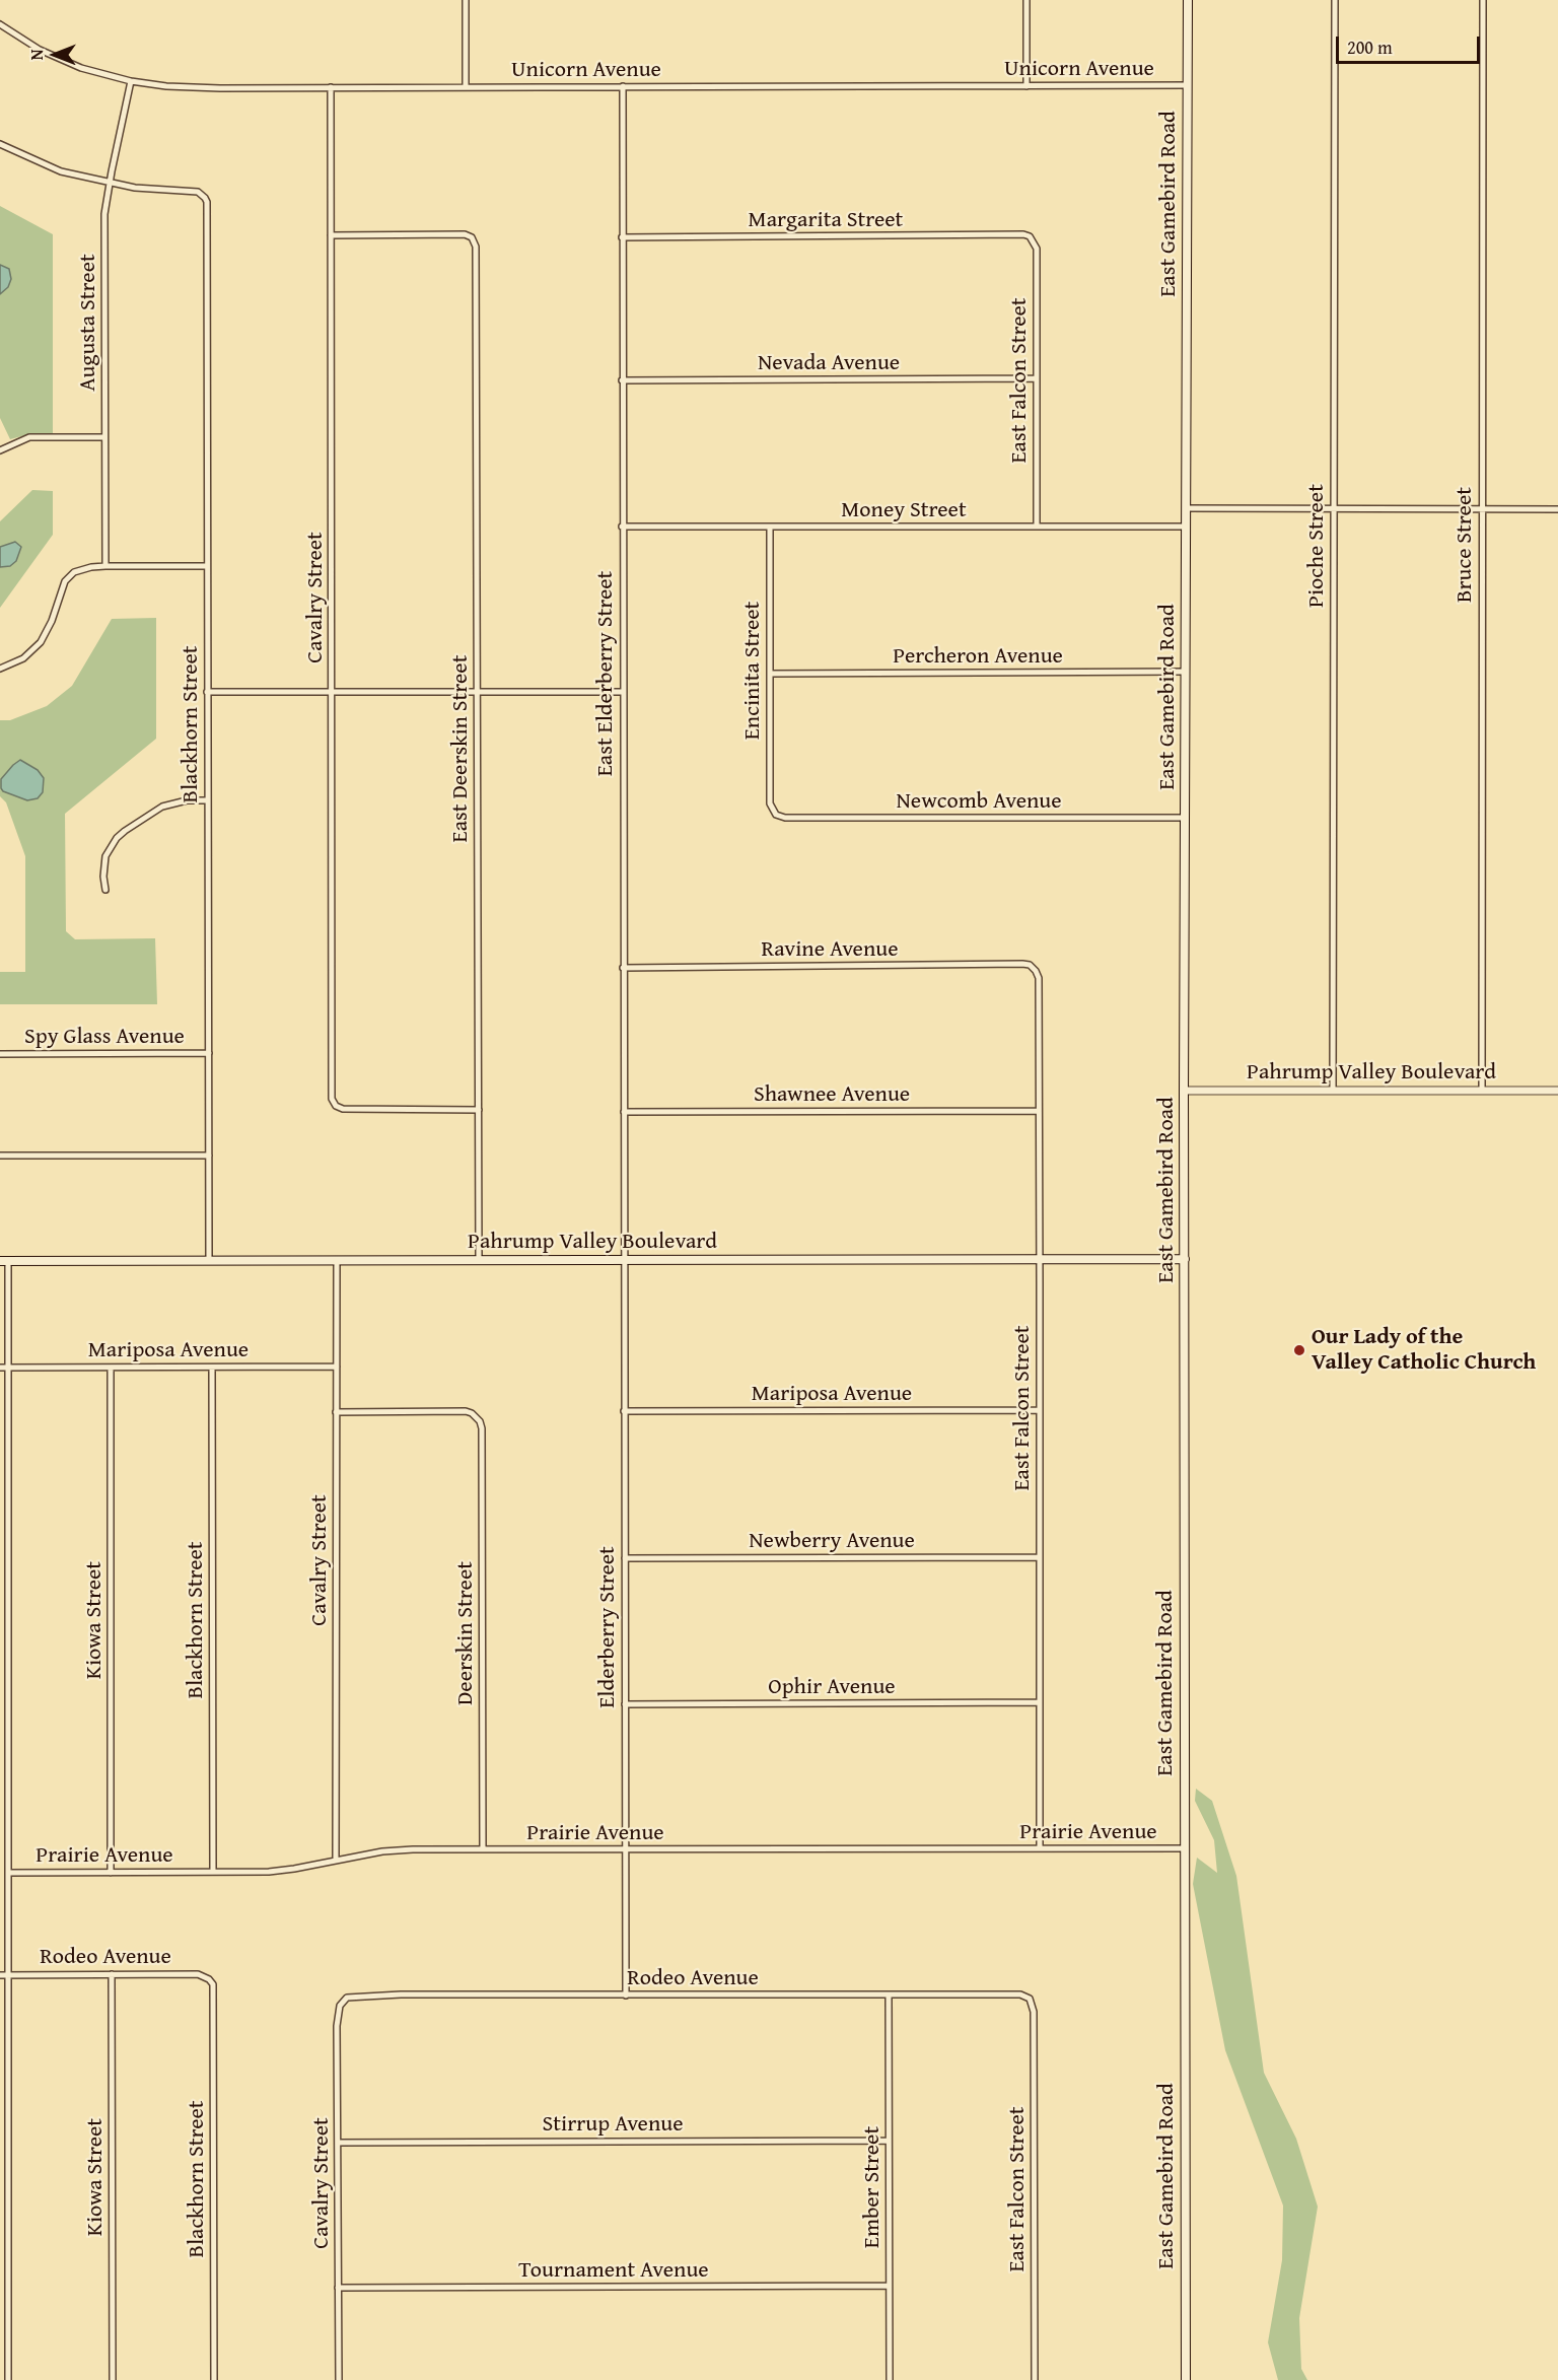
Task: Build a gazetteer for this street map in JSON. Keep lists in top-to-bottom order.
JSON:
{
  "streets": {
    "main road": ["East Gamebird Road", "Pahrump Valley Boulevard"],
    "street": [
      "Unicorn Avenue",
      "Margarita Street",
      "Augusta Street",
      "Nevada Avenue",
      "East Falcon Street",
      "Money Street",
      "Bruce Street",
      "Pioche Street",
      "Cavalry Street",
      "Percheron Avenue",
      "Encinita Street",
      "East Elderberry Street",
      "Blackhorn Street",
      "East Deerskin Street",
      "Newcomb Avenue",
      "Ravine Avenue",
      "Spy Glass Avenue",
      "Shawnee Avenue",
      "Mariposa Avenue",
      "Newberry Avenue",
      "Kiowa Street",
      "Elderberry Street",
      "Deerskin Street",
      "Ophir Avenue",
      "Prairie Avenue",
      "Rodeo Avenue",
      "Stirrup Avenue",
      "Ember Street",
      "Tournament Avenue"
    ]
  },
  "crossings": [
    ["Unicorn Avenue", "East Gamebird Road"],
    ["Unicorn Avenue", "Augusta Street"],
    ["Unicorn Avenue", "Cavalry Street"],
    ["Unicorn Avenue", "East Elderberry Street"],
    ["East Gamebird Road", "Money Street"],
    ["East Gamebird Road", "Percheron Avenue"],
    ["East Gamebird Road", "Newcomb Avenue"],
    ["East Gamebird Road", "Pahrump Valley Boulevard"],
    ["East Gamebird Road", "Prairie Avenue"],
    ["Margarita Street", "East Falcon Street"],
    ["Margarita Street", "East Elderberry Street"],
    ["Augusta Street", "Blackhorn Street"],
    ["Nevada Avenue", "East Falcon Street"],
    ["Nevada Avenue", "East Elderberry Street"],
    ["East Falcon Street", "Money Street"],
    ["East Falcon Street", "Ravine Avenue"],
    ["East Falcon Street", "Pahrump Valley Boulevard"],
    ["East Falcon Street", "Shawnee Avenue"],
    ["East Falcon Street", "Mariposa Avenue"],
    ["East Falcon Street", "Newberry Avenue"],
    ["East Falcon Street", "Ophir Avenue"],
    ["East Falcon Street", "Prairie Avenue"],
    ["East Falcon Street", "Rodeo Avenue"],
    ["Money Street", "Encinita Street"],
    ["Money Street", "East Elderberry Street"],
    ["Bruce Street", "Pahrump Valley Boulevard"],
    ["Pioche Street", "Pahrump Valley Boulevard"],
    ["Cavalry Street", "East Deerskin Street"],
    ["Cavalry Street", "Pahrump Valley Boulevard"],
    ["Cavalry Street", "Mariposa Avenue"],
    ["Cavalry Street", "Deerskin Street"],
    ["Cavalry Street", "Prairie Avenue"],
    ["Cavalry Street", "Rodeo Avenue"],
    ["Cavalry Street", "Stirrup Avenue"],
    ["Cavalry Street", "Tournament Avenue"],
    ["Percheron Avenue", "Encinita Street"],
    ["Encinita Street", "Newcomb Avenue"],
    ["East Elderberry Street", "Ravine Avenue"],
    ["East Elderberry Street", "Pahrump Valley Boulevard"],
    ["East Elderberry Street", "Shawnee Avenue"],
    ["East Elderberry Street", "Elderberry Street"],
    ["Blackhorn Street", "Spy Glass Avenue"],
    ["Blackhorn Street", "Pahrump Valley Boulevard"],
    ["Blackhorn Street", "Mariposa Avenue"],
    ["Blackhorn Street", "Prairie Avenue"],
    ["Blackhorn Street", "Rodeo Avenue"],
    ["East Deerskin Street", "Pahrump Valley Boulevard"],
    ["Pahrump Valley Boulevard", "Elderberry Street"],
    ["Mariposa Avenue", "Kiowa Street"],
    ["Mariposa Avenue", "Elderberry Street"],
    ["Newberry Avenue", "Elderberry Street"],
    ["Kiowa Street", "Prairie Avenue"],
    ["Kiowa Street", "Rodeo Avenue"],
    ["Elderberry Street", "Ophir Avenue"],
    ["Elderberry Street", "Prairie Avenue"],
    ["Elderberry Street", "Rodeo Avenue"],
    ["Deerskin Street", "Prairie Avenue"],
    ["Rodeo Avenue", "Ember Street"],
    ["Stirrup Avenue", "Ember Street"],
    ["Ember Street", "Tournament Avenue"]
  ],
  "places": ["Our Lady of the Valley Catholic Church"],
  "scale_bar": "200 m",
  "north": "left"
}
